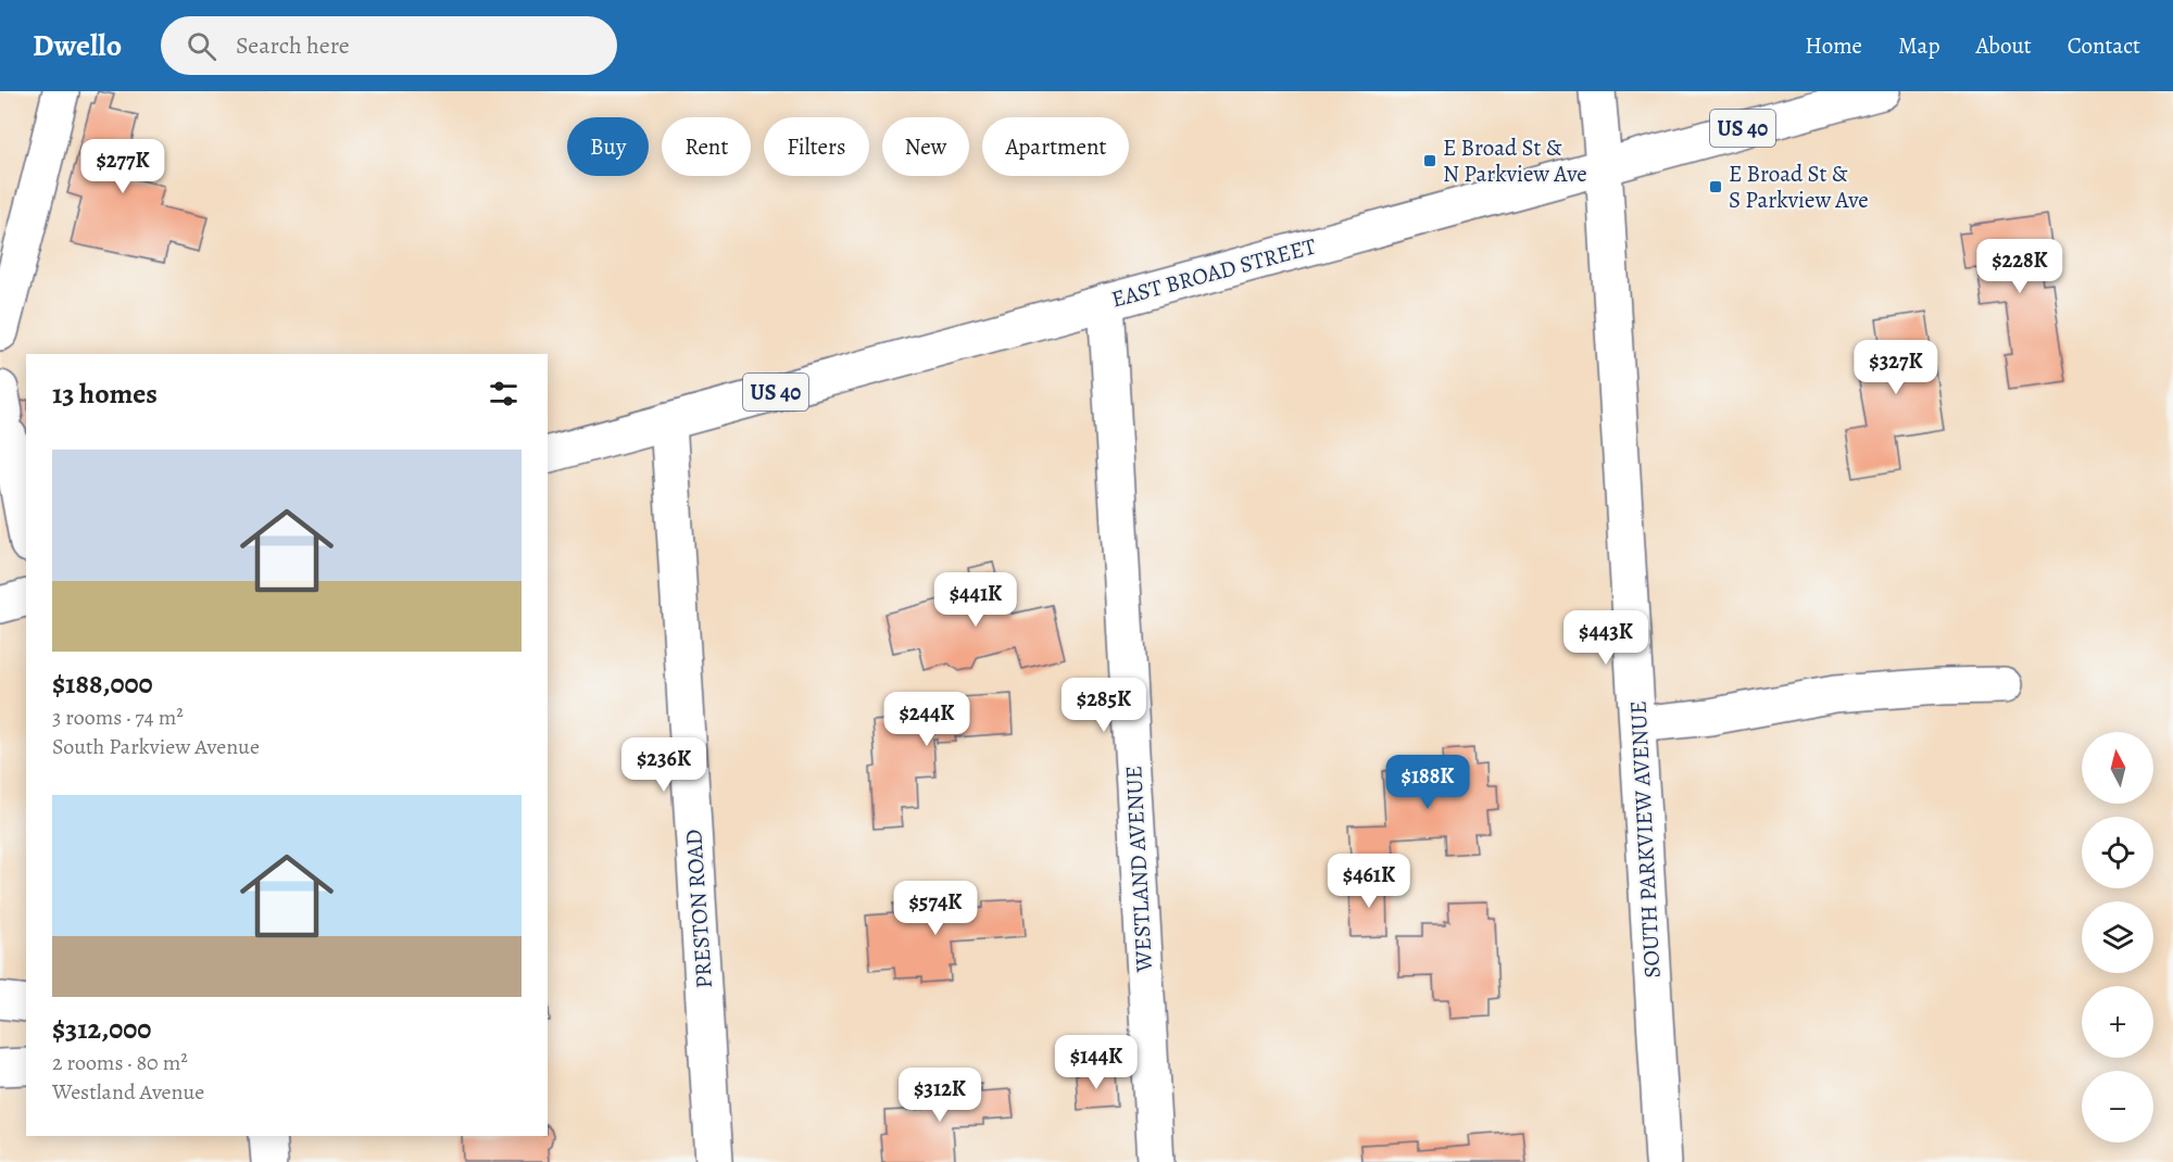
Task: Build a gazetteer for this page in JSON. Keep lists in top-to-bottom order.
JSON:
{
  "streets": {
    "street": [
      "US 40",
      "EAST BROAD STREET",
      "SOUTH PARKVIEW AVENUE",
      "WESTLAND AVENUE",
      "PRESTON ROAD"
    ]
  },
  "crossings": [
    ["EAST BROAD STREET", "SOUTH PARKVIEW AVENUE"],
    ["EAST BROAD STREET", "WESTLAND AVENUE"],
    ["EAST BROAD STREET", "PRESTON ROAD"]
  ],
  "places": {
    "transit": ["E Broad St & N Parkview Ave", "E Broad St & S Parkview Ave"]
  },
  "north": "top",
  "page": {
    "header": "Dwello",
    "search": "Search here",
    "nav": [
      "Home",
      "Map",
      "About",
      "Contact"
    ],
    "chip": [
      "Buy",
      "Rent",
      "Filters",
      "New",
      "Apartment"
    ],
    "price": [
      "$277K",
      "$228K",
      "$327K",
      "$441K",
      "$443K",
      "$285K",
      "$244K",
      "$236K",
      "$188K",
      "$461K",
      "$574K",
      "$144K",
      "$312K"
    ],
    "heading": "13 homes",
    "list": [
      {
        "name": "$188,000",
        "note": "3 rooms · 74 m² · South Parkview Avenue"
      },
      {
        "name": "$312,000",
        "note": "2 rooms · 80 m² · Westland Avenue"
      }
    ],
    "map_buttons": ["+", "−"]
  }
}
